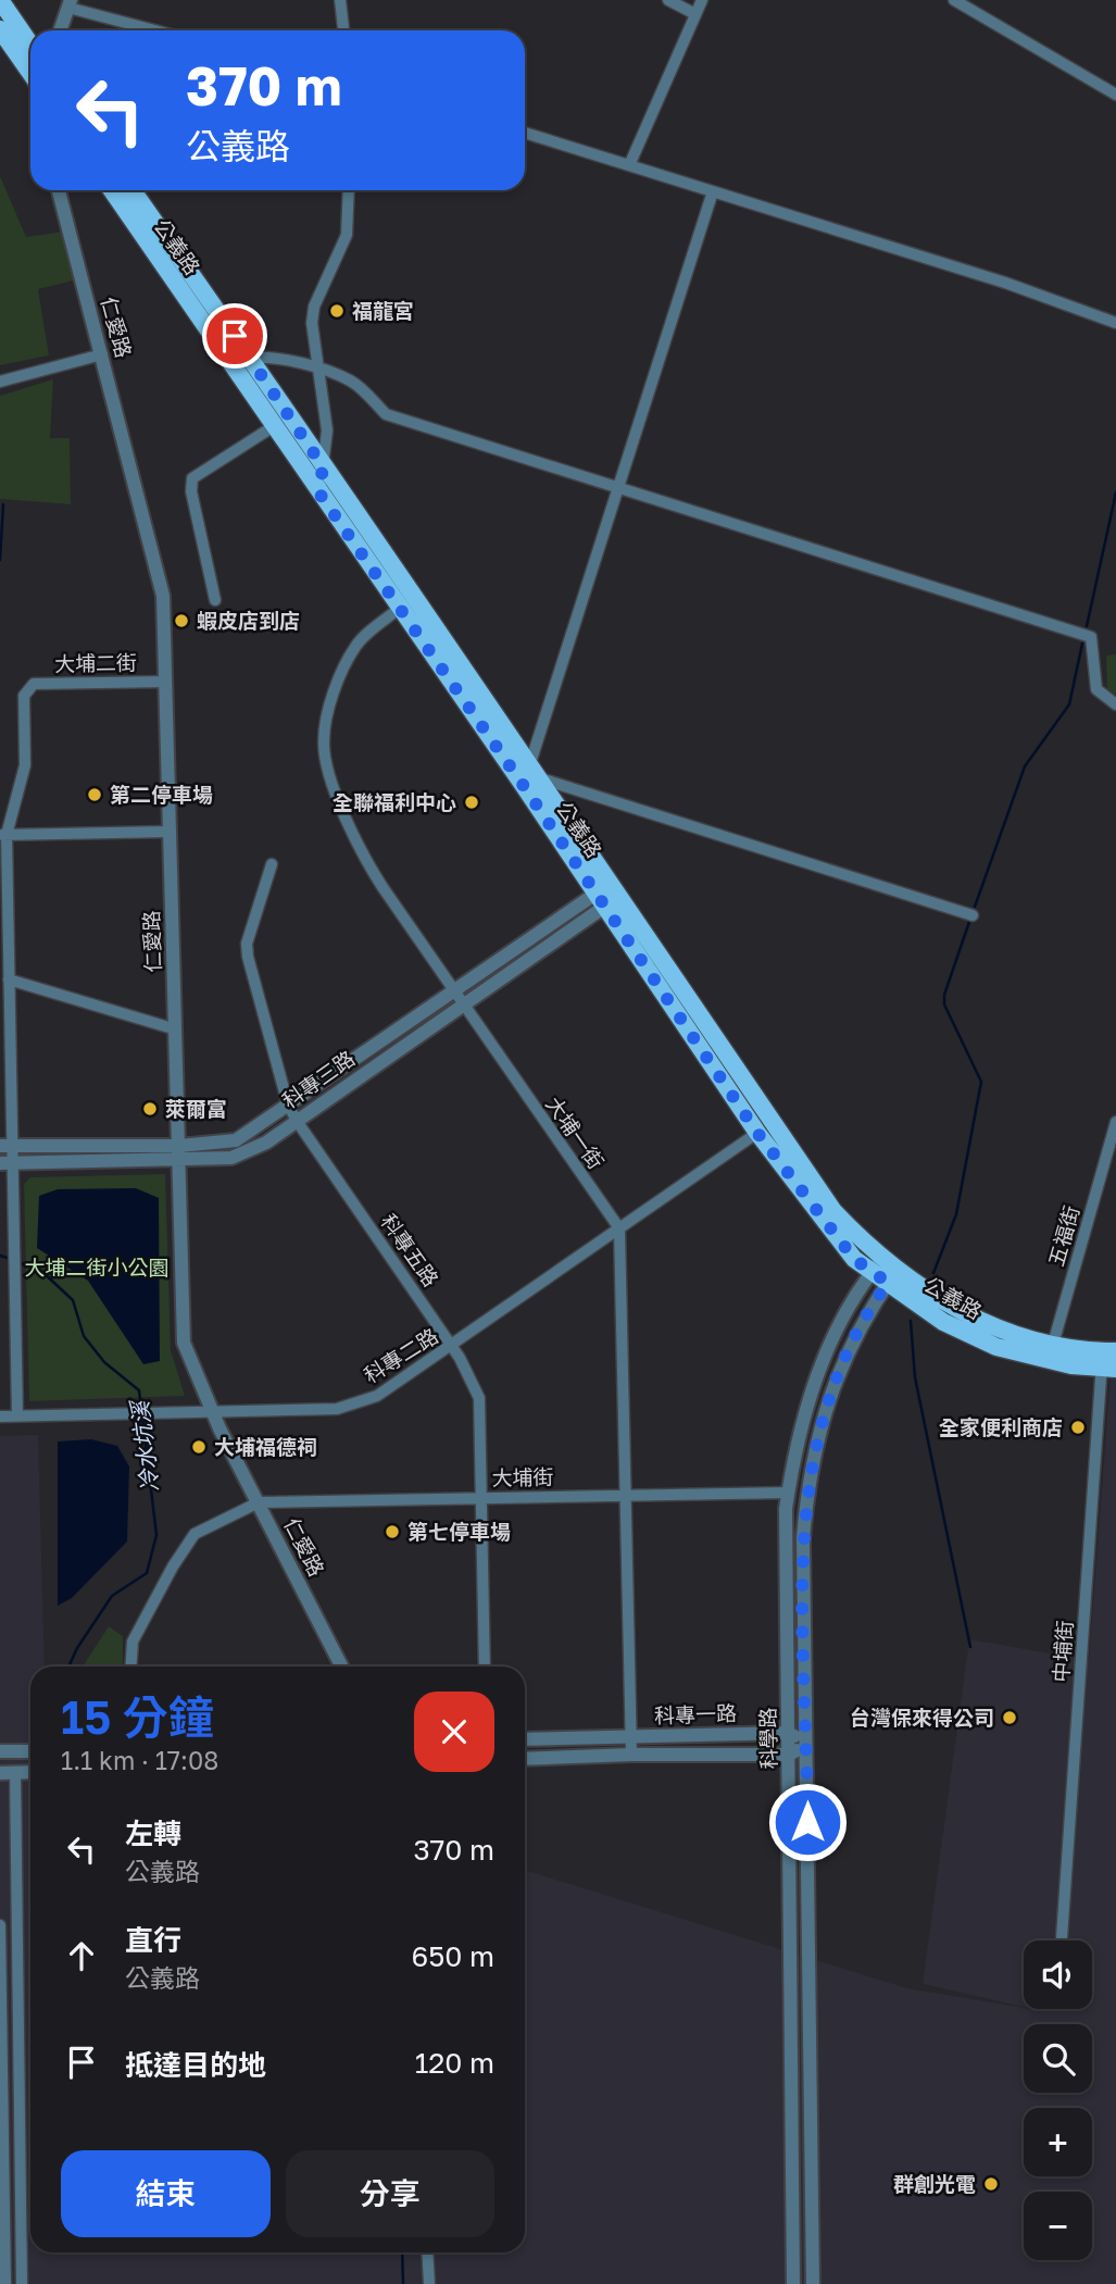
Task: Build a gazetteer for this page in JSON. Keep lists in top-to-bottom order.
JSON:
{
  "streets": {
    "main road": ["公義路"],
    "street": [
      "仁愛路",
      "大埔二街",
      "科專三路",
      "大埔一街",
      "五福街",
      "科專五路",
      "科專二路",
      "大埔街",
      "中埔街",
      "科專一路",
      "科學路"
    ]
  },
  "crossings": [
    ["公義路", "科專三路"],
    ["公義路", "大埔一街"],
    ["公義路", "五福街"],
    ["公義路", "科專二路"],
    ["公義路", "中埔街"],
    ["公義路", "科學路"],
    ["仁愛路", "大埔二街"],
    ["仁愛路", "科專三路"],
    ["仁愛路", "科專二路"],
    ["仁愛路", "大埔街"],
    ["大埔二街", "科專三路"],
    ["大埔二街", "科專二路"],
    ["科專三路", "大埔一街"],
    ["科專三路", "科專五路"],
    ["大埔一街", "科專二路"],
    ["科專五路", "科專二路"],
    ["科專五路", "大埔街"],
    ["大埔街", "科學路"],
    ["科專一路", "科學路"]
  ],
  "water": ["冷水坑溪"],
  "parks": ["大埔二街小公園"],
  "places": [
    "福龍宮",
    "蝦皮店到店",
    "第二停車場",
    "全聯福利中心",
    "萊爾富",
    "全家便利商店",
    "大埔福德祠",
    "第七停車場",
    "台灣保來得公司",
    "群創光電"
  ],
  "page": {
    "turn": ["370 m", "公義路"],
    "heading": ["15 分鐘", "1.1 km · 17:08"],
    "list": [
      {
        "name": "左轉",
        "note": "公義路",
        "value": "370 m"
      },
      {
        "name": "直行",
        "note": "公義路",
        "value": "650 m"
      },
      {
        "name": "抵達目的地",
        "value": "120 m"
      }
    ],
    "map_buttons": ["+", "−"],
    "buttons": ["結束", "分享"]
  }
}
